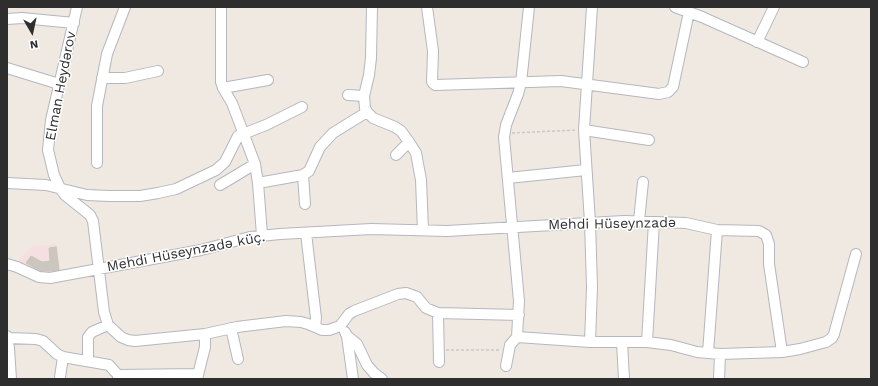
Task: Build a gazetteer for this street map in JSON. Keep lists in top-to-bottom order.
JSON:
{
  "streets": {
    "street": ["Elman Heydərov", "Mehdi Hüseynzadə", "Mehdi Hüseynzadə küç."]
  },
  "crossings": [
    ["Elman Heydərov", "Mehdi Hüseynzadə küç."],
    ["Mehdi Hüseynzadə", "Mehdi Hüseynzadə küç."]
  ],
  "north": "bottom"
}
